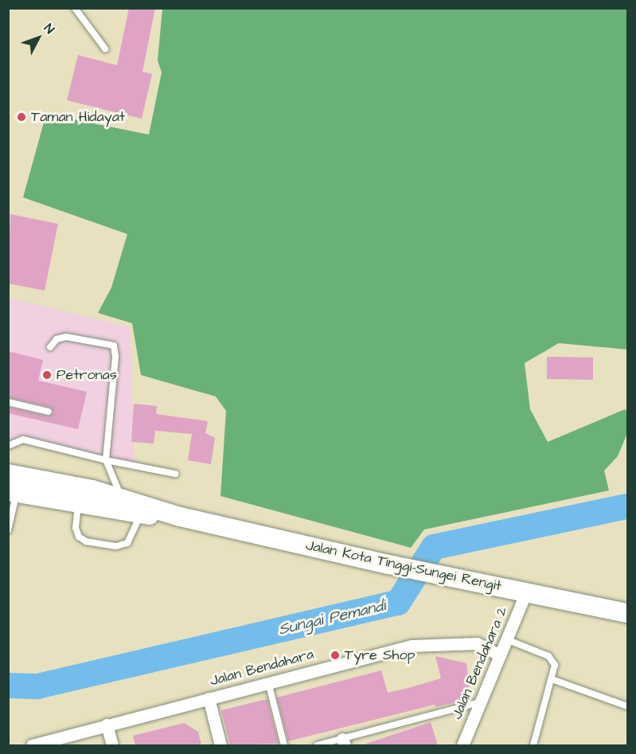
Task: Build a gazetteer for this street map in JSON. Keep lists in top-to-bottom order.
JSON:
{
  "streets": {
    "main road": ["Jalan Kota Tinggi-Sungei Rengit"],
    "street": ["Jalan Bendahara 2", "Jalan Bendahara"]
  },
  "crossings": [
    ["Jalan Kota Tinggi-Sungei Rengit", "Jalan Bendahara 2"],
    ["Jalan Bendahara 2", "Jalan Bendahara"]
  ],
  "water": ["Sungai Pemandi"],
  "places": ["Taman Hidayat", "Petronas", "Tyre Shop"],
  "north": "top right"
}
